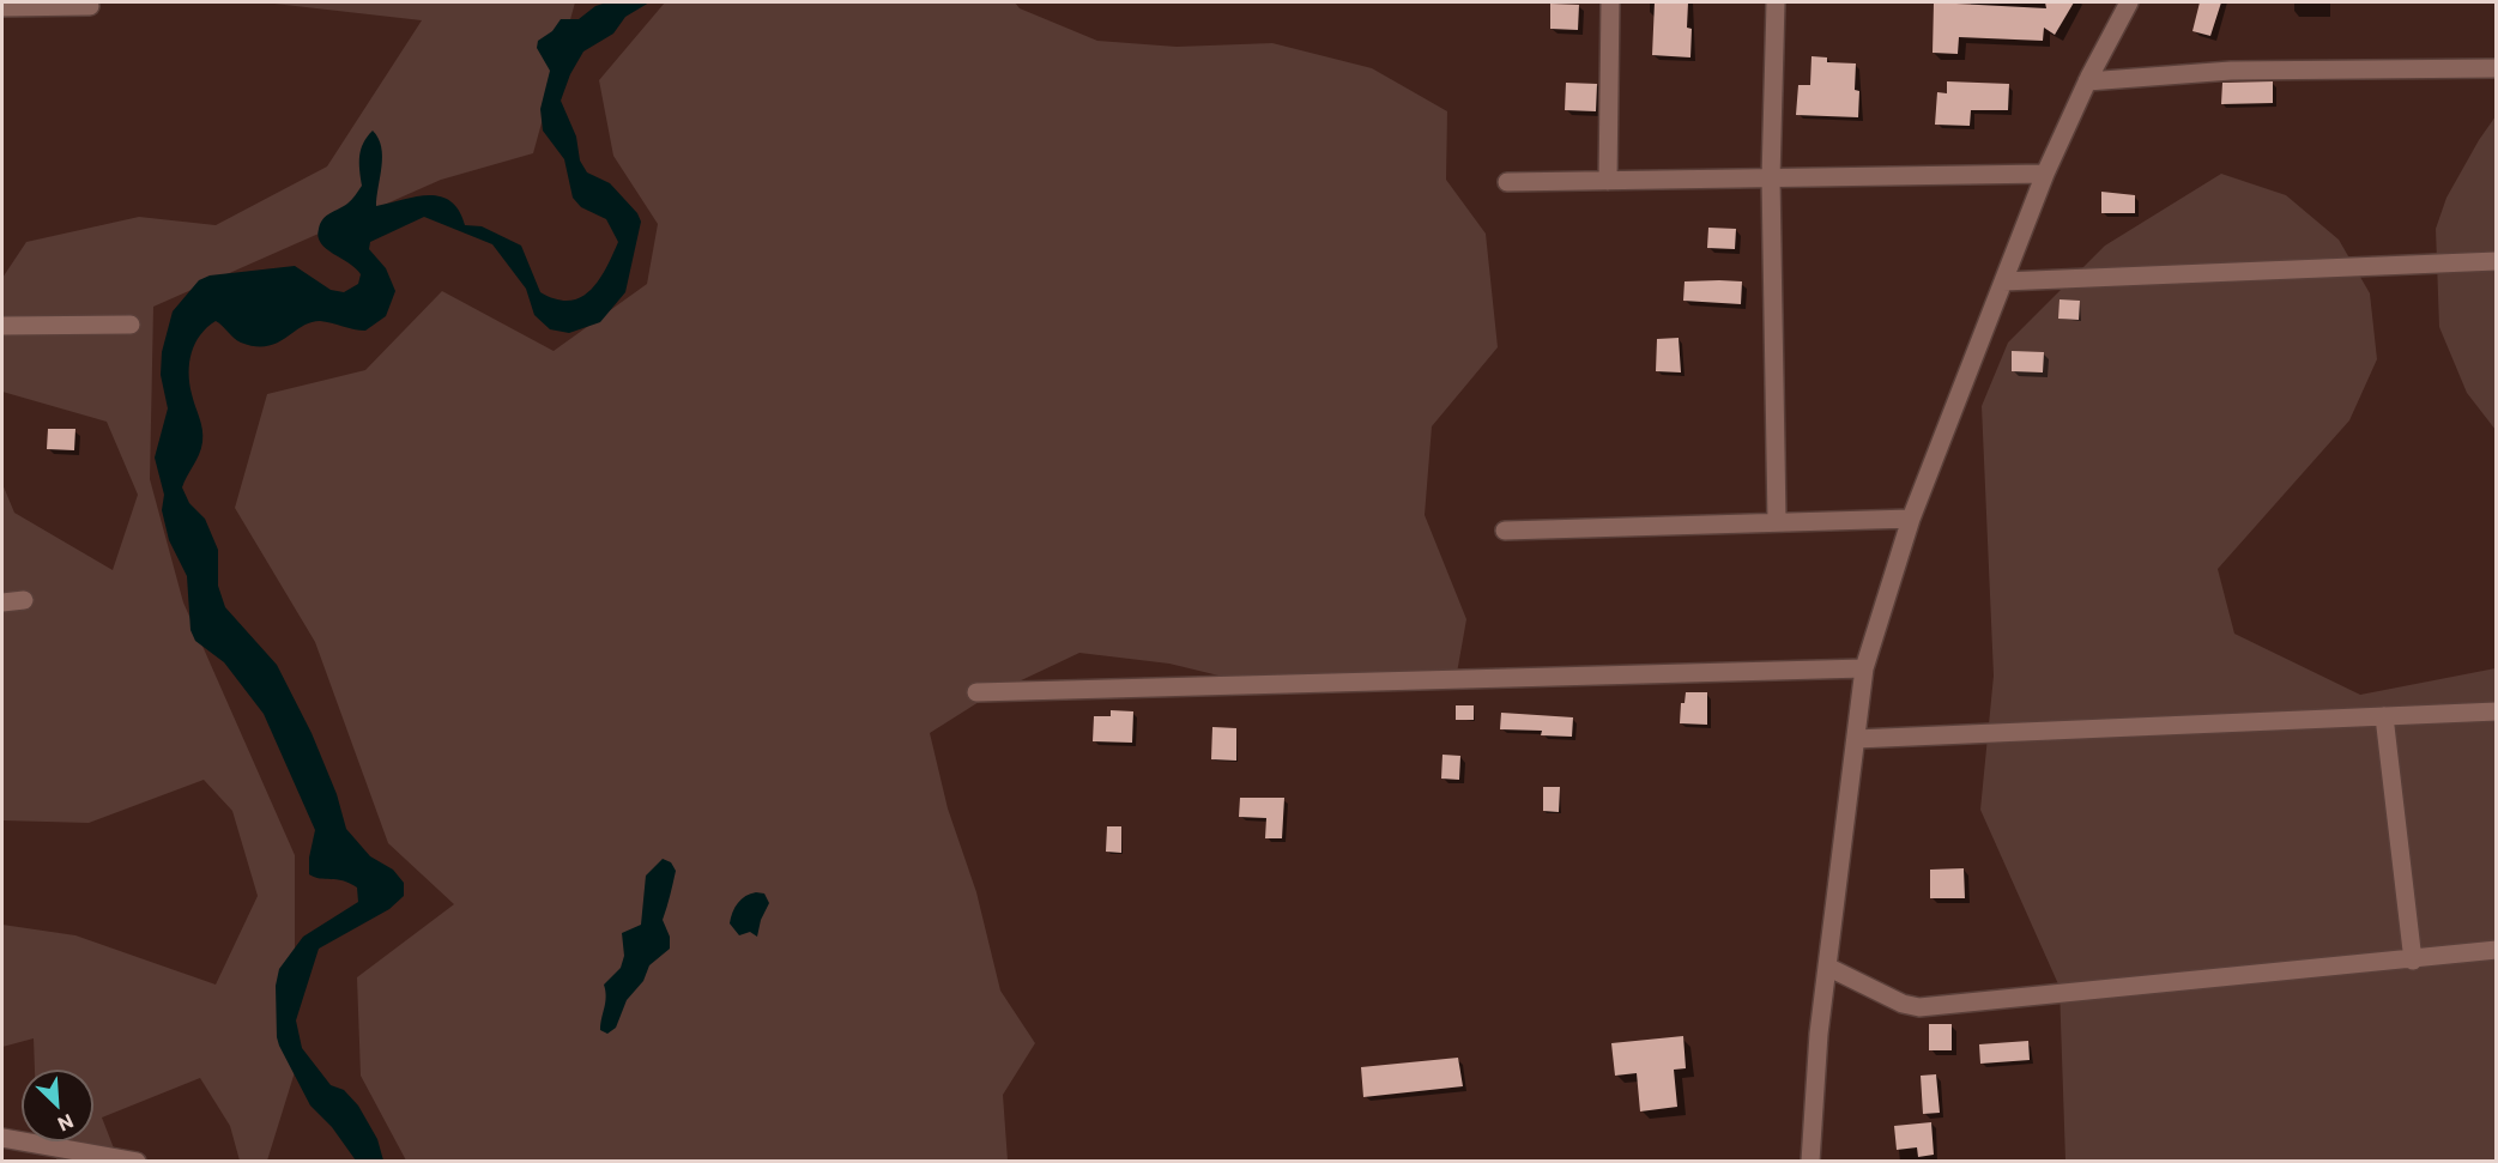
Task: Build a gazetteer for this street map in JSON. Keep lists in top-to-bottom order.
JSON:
{
  "north": "bottom right"
}
